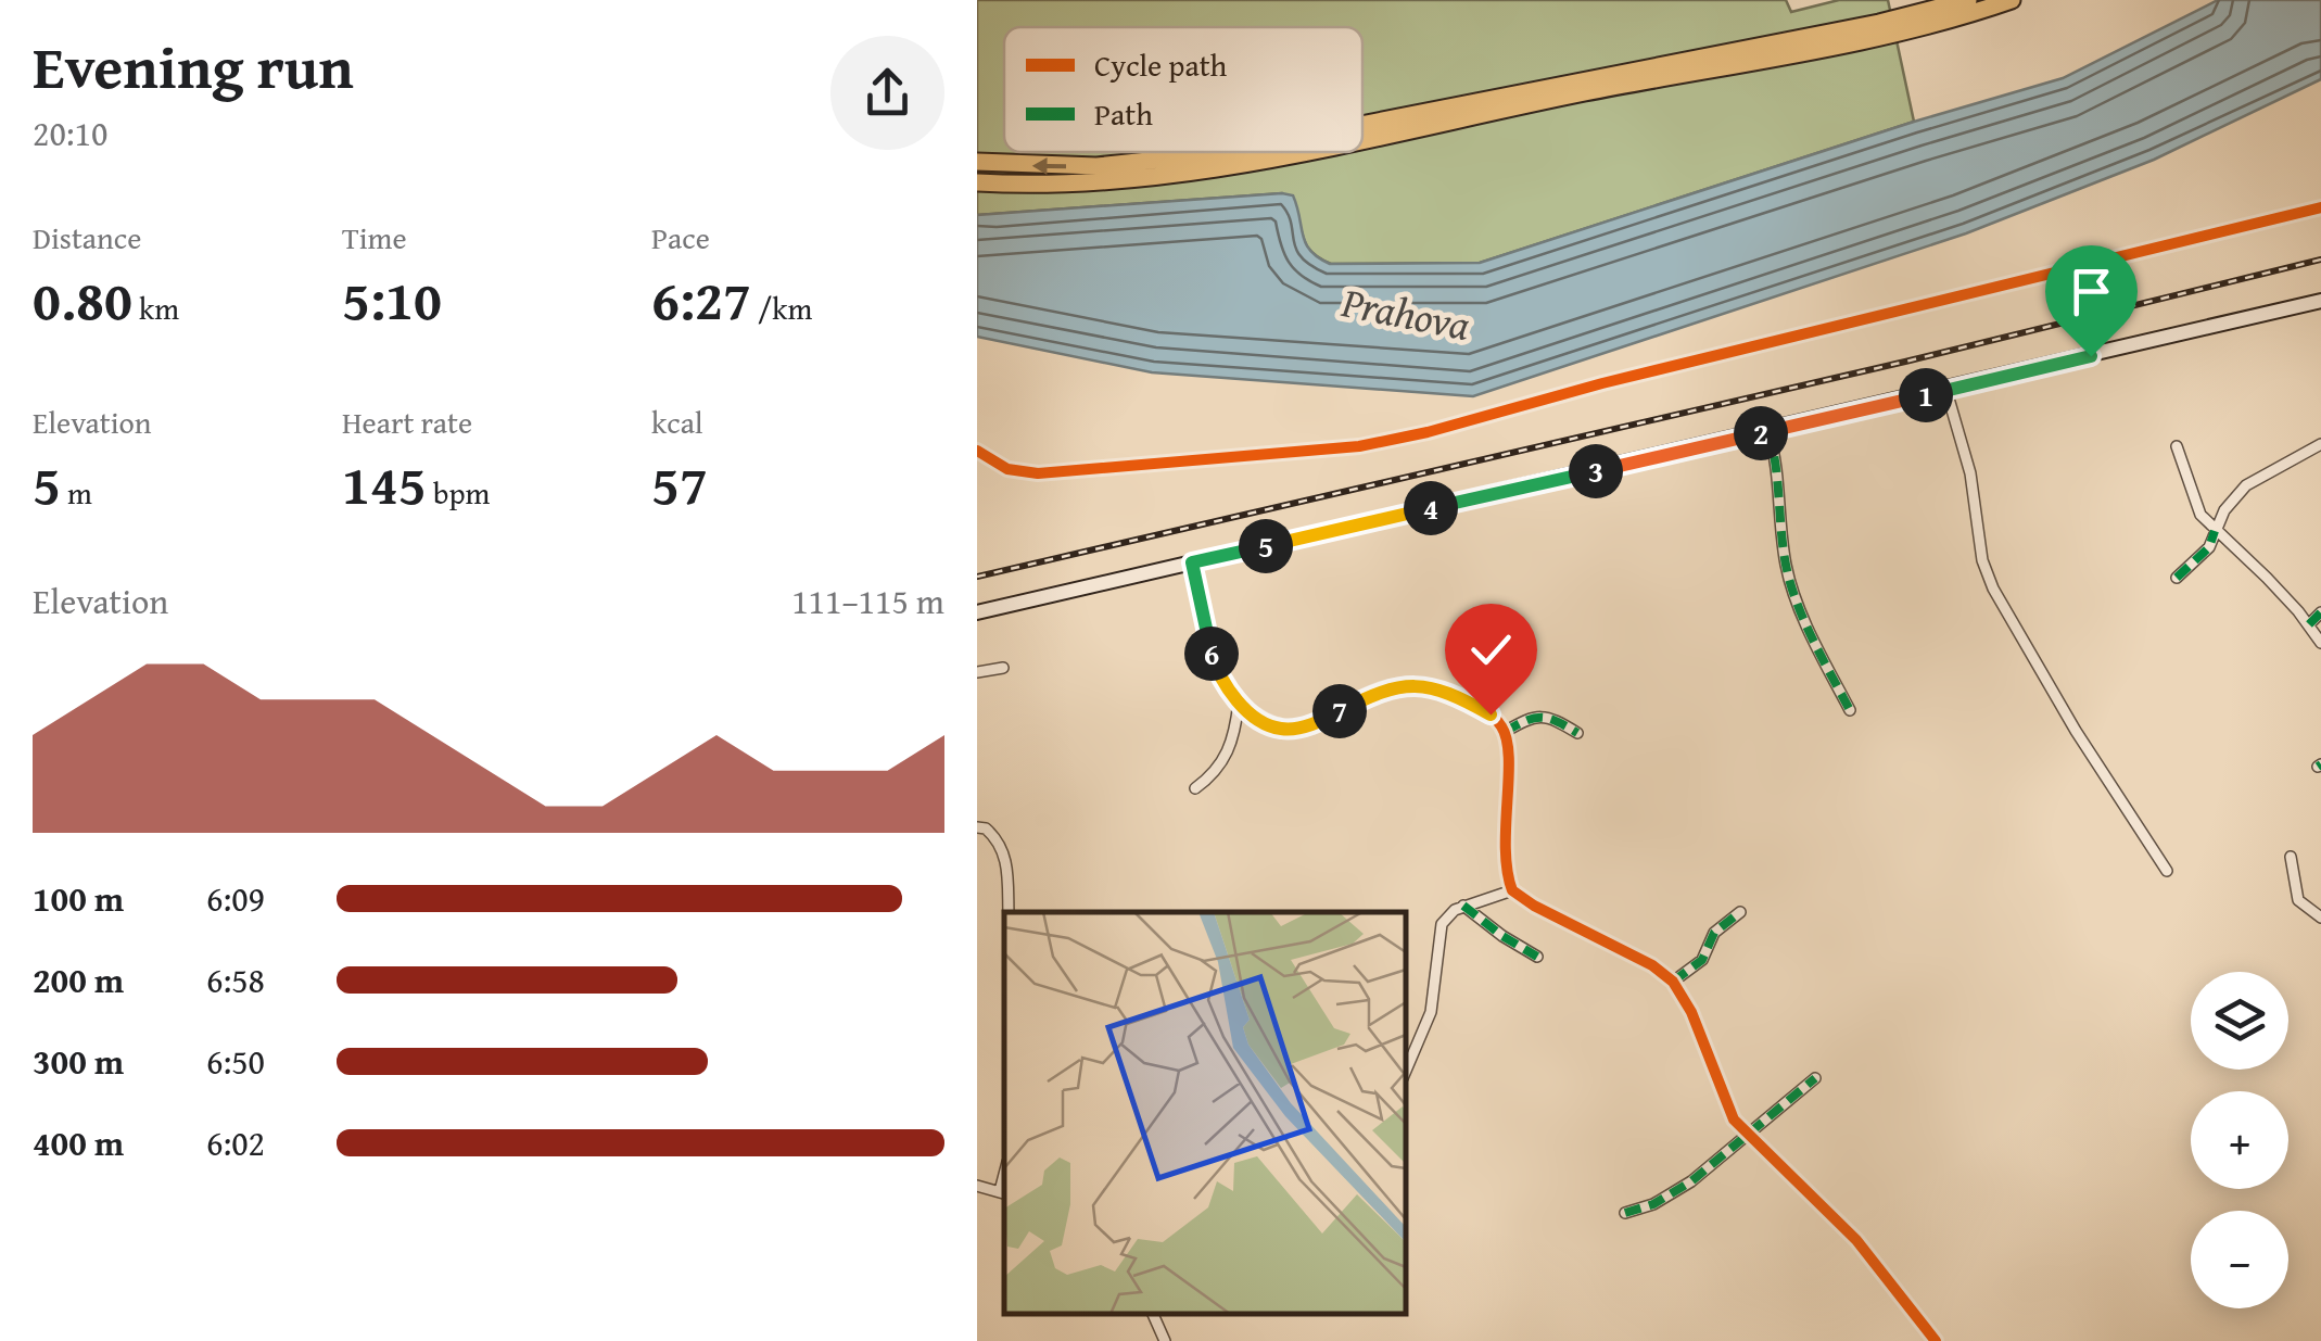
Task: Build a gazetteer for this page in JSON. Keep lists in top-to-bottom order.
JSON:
{
  "water": ["Prahova"],
  "legend": ["Cycle path", "Path"],
  "page": {
    "heading": ["Evening run", "20:10"],
    "stats": [
      ["Distance", "0.80 km"],
      ["Time", "5:10"],
      ["Pace", "6:27 /km"],
      ["Elevation", "5 m"],
      ["Heart rate", "145 bpm"],
      ["kcal", "57"]
    ],
    "pins": [
      "1",
      "2",
      "3",
      "4",
      "5",
      "6",
      "7"
    ],
    "chart": ["Elevation", "111–115 m"],
    "list": [
      {
        "name": "100 m",
        "note": "6:09"
      },
      {
        "name": "200 m",
        "note": "6:58"
      },
      {
        "name": "300 m",
        "note": "6:50"
      },
      {
        "name": "400 m",
        "note": "6:02"
      }
    ],
    "map_buttons": ["+", "−"]
  }
}
